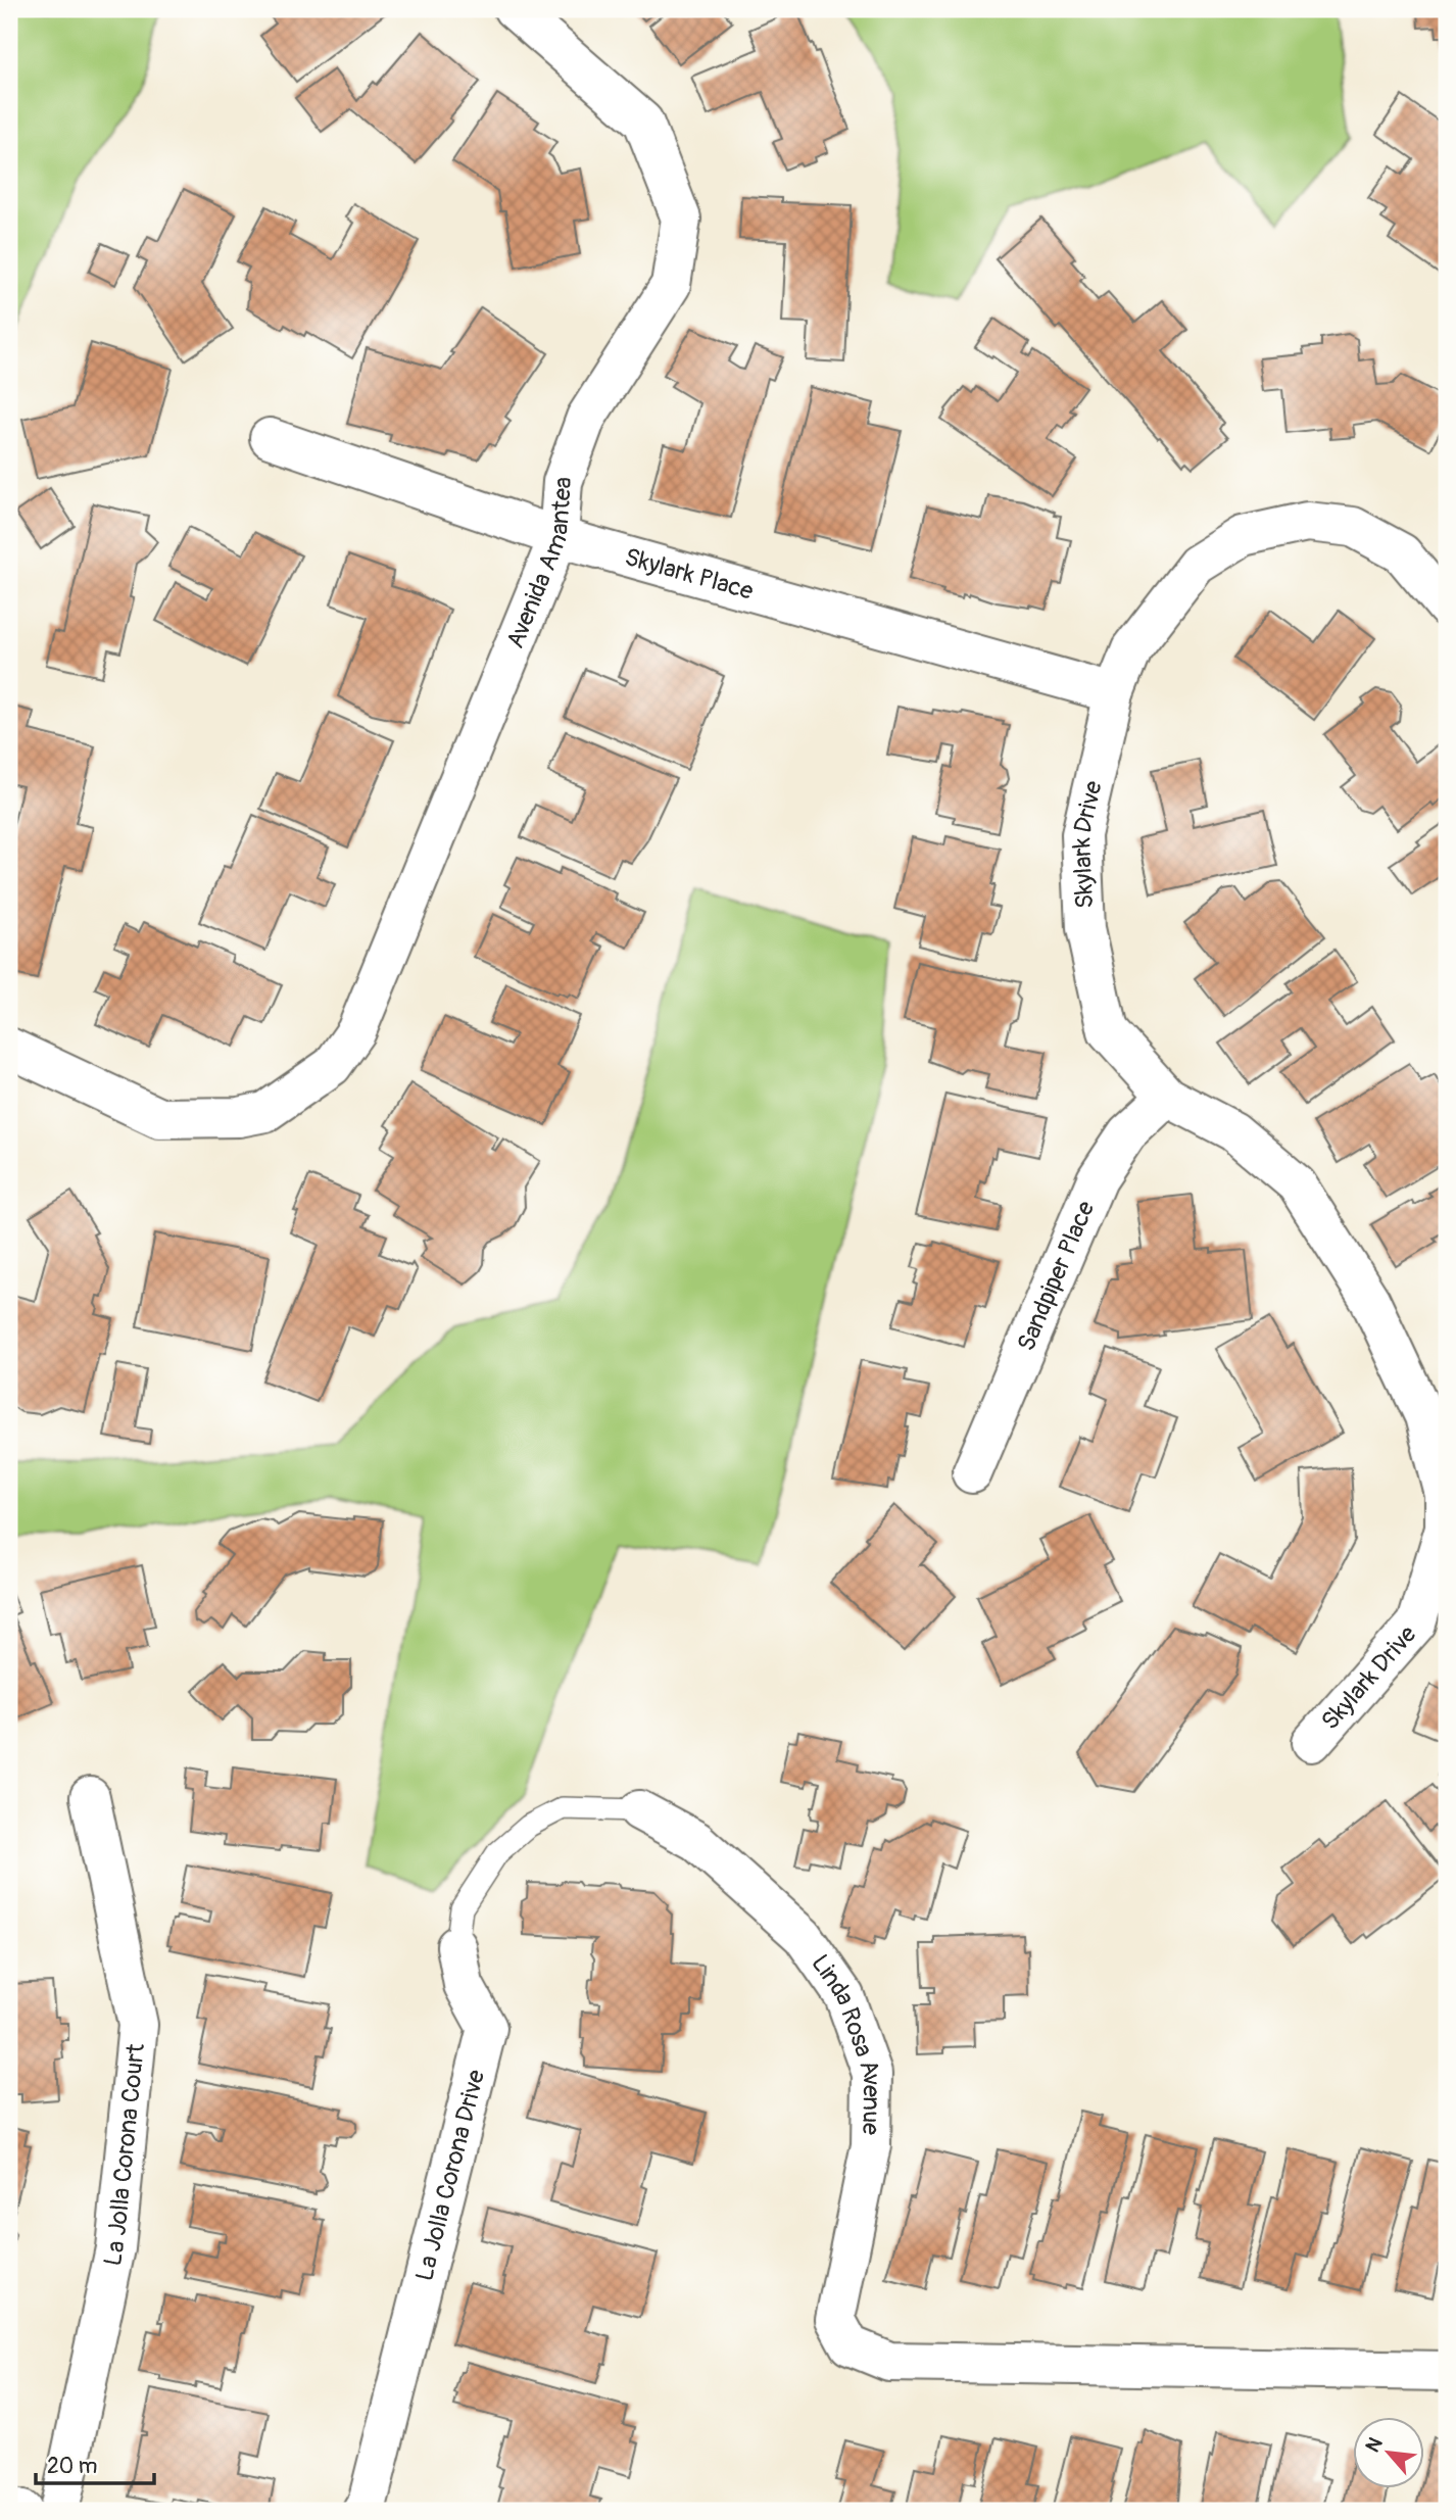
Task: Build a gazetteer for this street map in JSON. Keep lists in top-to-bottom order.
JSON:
{
  "streets": {
    "street": [
      "Avenida Amantea",
      "Skylark Place",
      "Skylark Drive",
      "Sandpiper Place",
      "Linda Rosa Avenue",
      "La Jolla Corona Court",
      "La Jolla Corona Drive"
    ]
  },
  "crossings": [
    ["Avenida Amantea", "Skylark Place"],
    ["Skylark Place", "Skylark Drive"],
    ["Skylark Drive", "Sandpiper Place"],
    ["Linda Rosa Avenue", "La Jolla Corona Drive"]
  ],
  "scale_bar": "20 m",
  "north": "top left"
}
